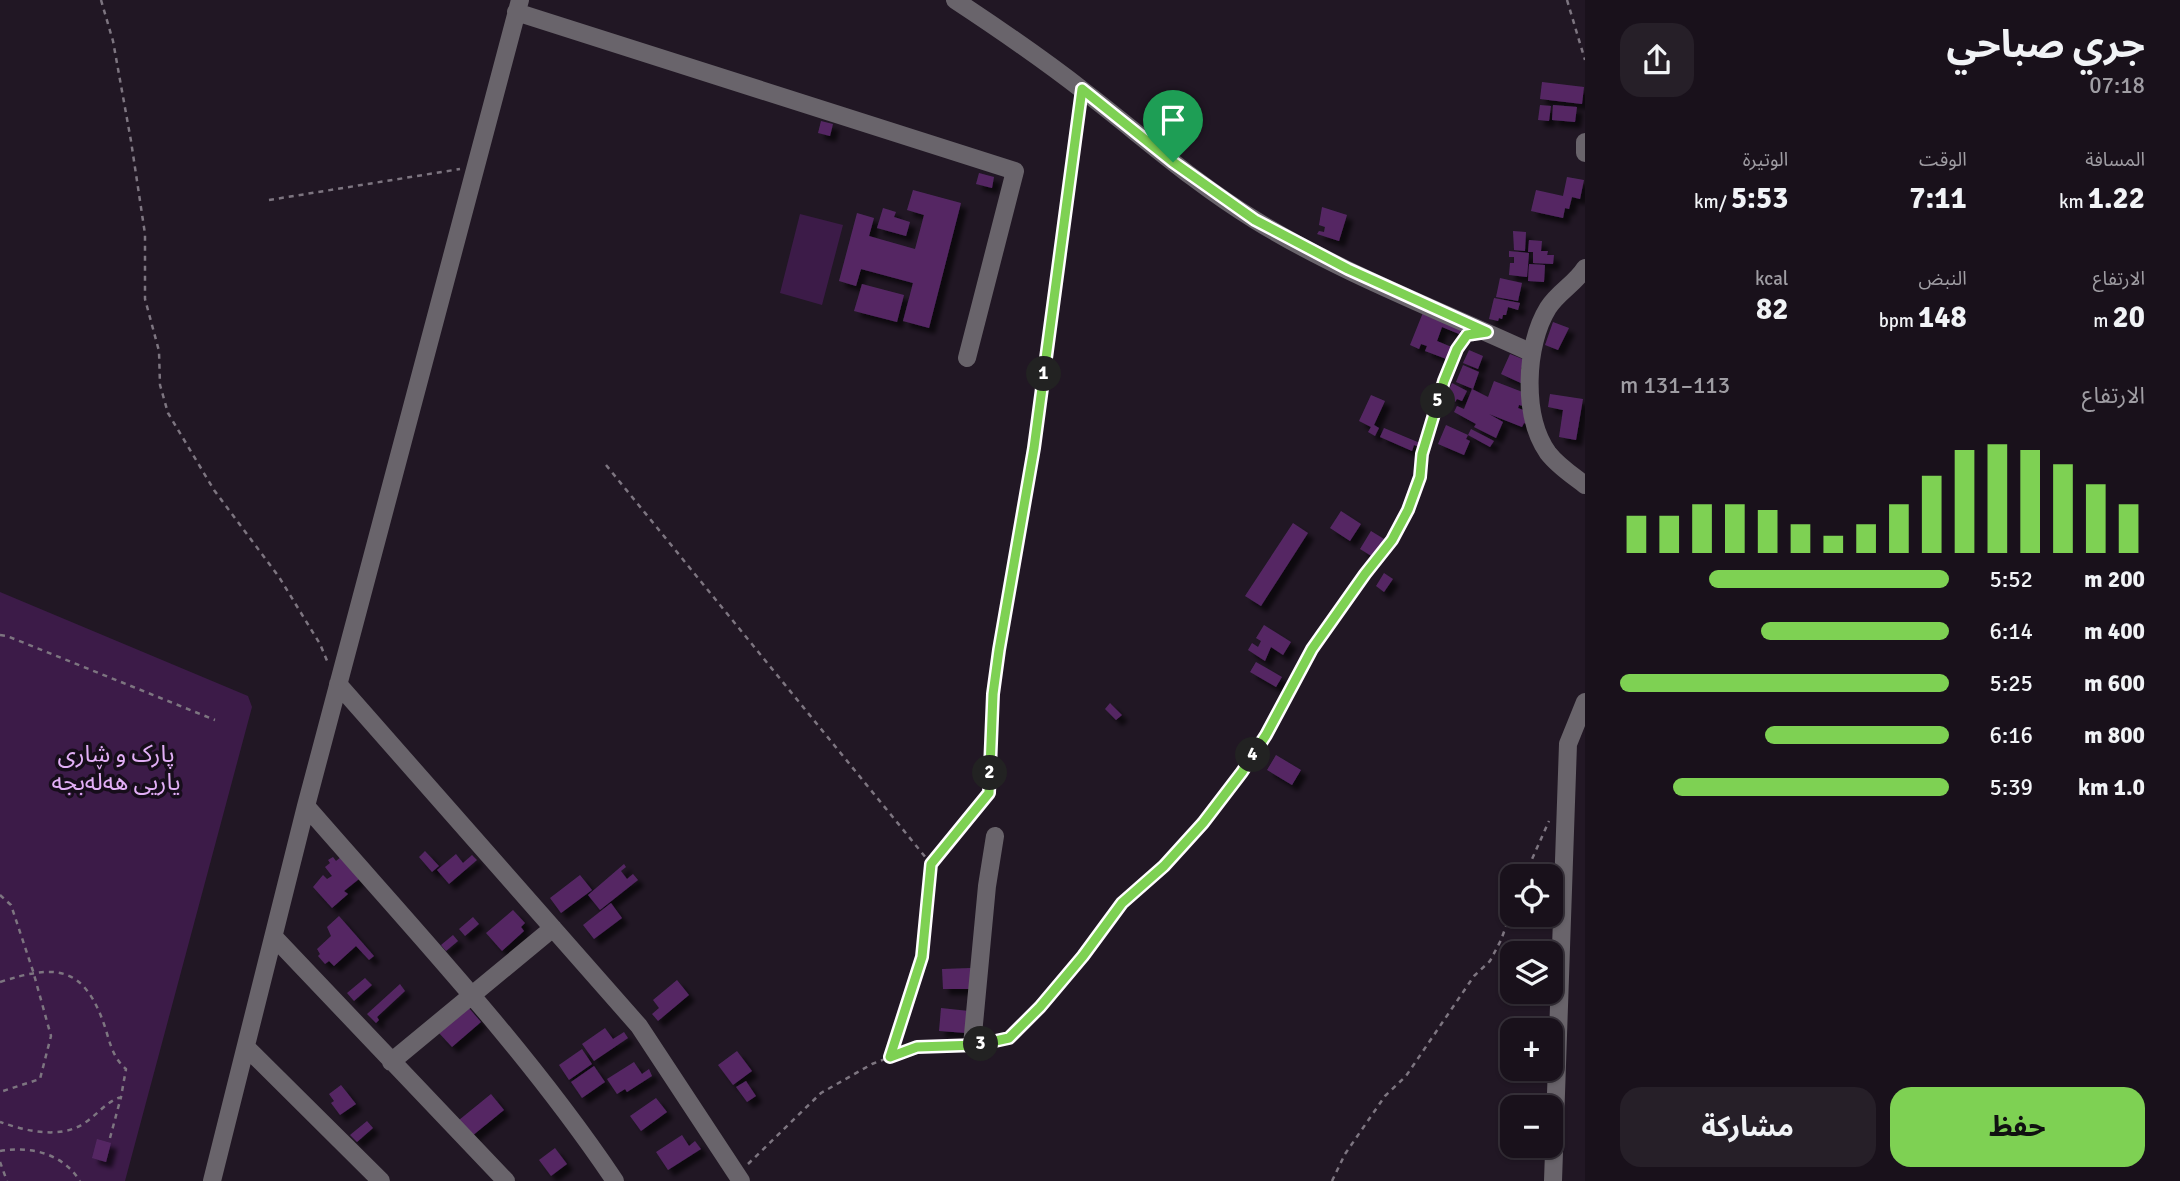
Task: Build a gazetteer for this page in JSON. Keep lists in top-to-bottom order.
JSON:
{
  "parks": ["پارک و شاری یاریی ھەڵەبجە"],
  "page": {
    "heading": ["جري صباحي", "07:18"],
    "stats": [
      ["المسافة", "1.22 km"],
      ["الوقت", "7:11"],
      ["الوتيرة", "5:53 /km"],
      ["الارتفاع", "20 m"],
      ["النبض", "148 bpm"],
      ["kcal", "82"]
    ],
    "pins": [
      "1",
      "5",
      "4",
      "2",
      "3"
    ],
    "chart": ["الارتفاع", "113–131 m"],
    "list": [
      {
        "name": "200 m",
        "note": "5:52"
      },
      {
        "name": "400 m",
        "note": "6:14"
      },
      {
        "name": "600 m",
        "note": "5:25"
      },
      {
        "name": "800 m",
        "note": "6:16"
      },
      {
        "name": "1.0 km",
        "note": "5:39"
      }
    ],
    "map_buttons": ["+", "−"],
    "buttons": ["حفظ", "مشاركة"]
  }
}
